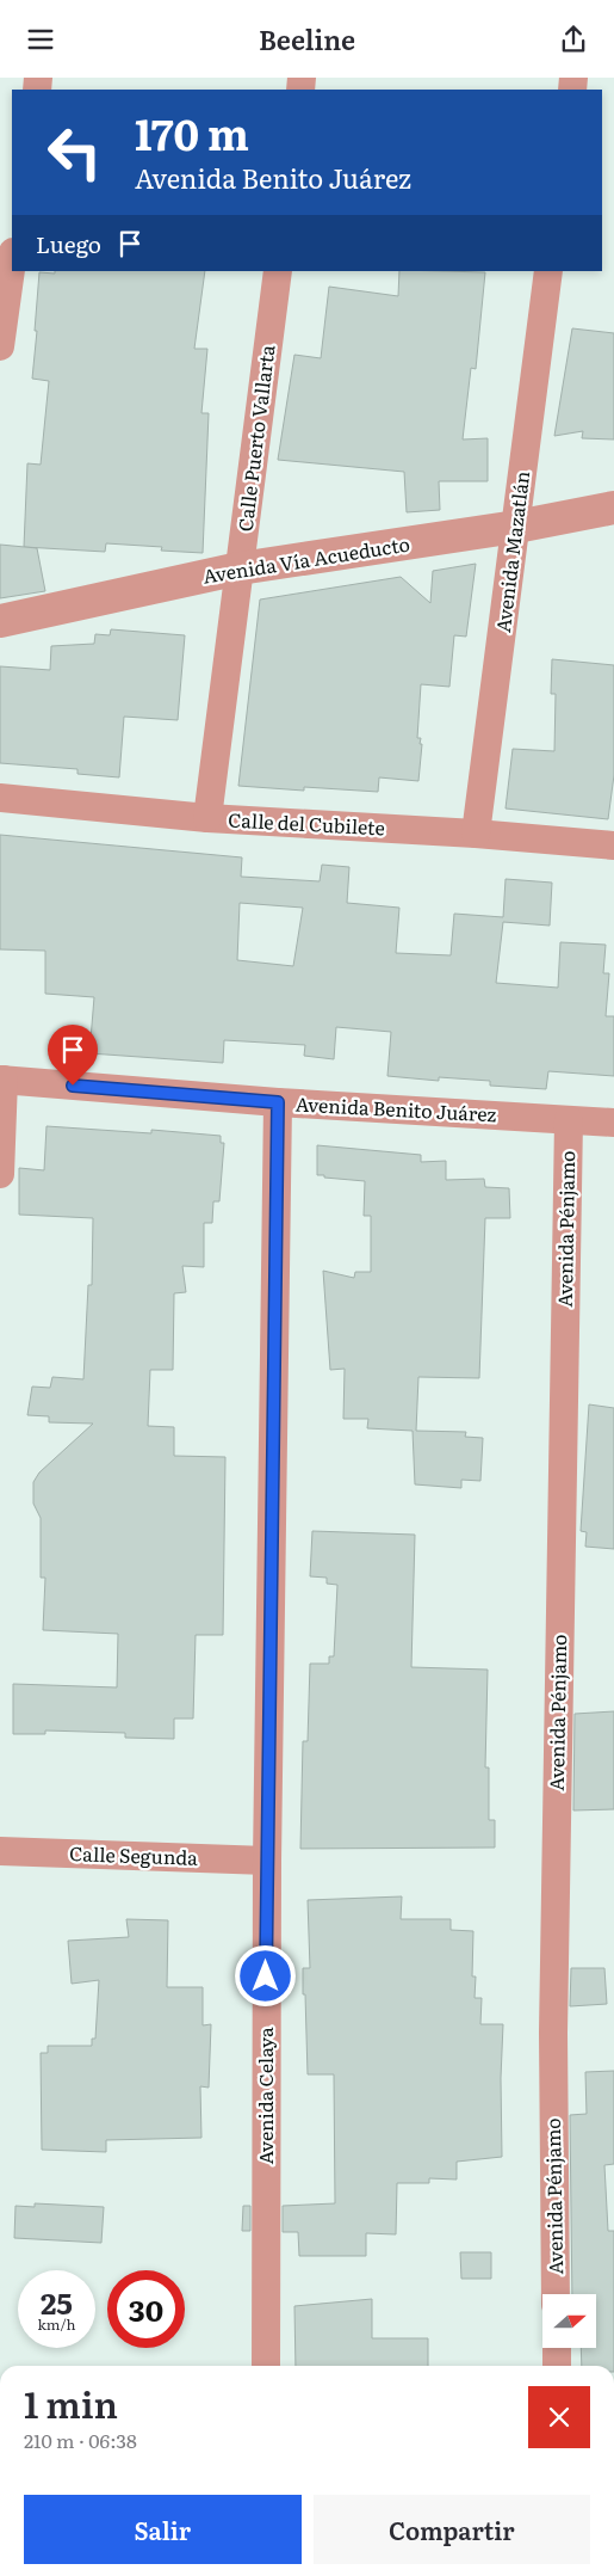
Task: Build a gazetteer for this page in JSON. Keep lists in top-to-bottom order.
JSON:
{
  "streets": {
    "street": [
      "Calle Puerto Vallarta",
      "Avenida Mazatlán",
      "Avenida Vía Acueducto",
      "Calle del Cubilete",
      "Avenida Benito Juárez",
      "Avenida Pénjamo",
      "Calle Segunda",
      "Avenida Celaya"
    ]
  },
  "crossings": [
    ["Calle Puerto Vallarta", "Avenida Vía Acueducto"],
    ["Calle Puerto Vallarta", "Calle del Cubilete"],
    ["Avenida Mazatlán", "Avenida Vía Acueducto"],
    ["Avenida Mazatlán", "Calle del Cubilete"],
    ["Avenida Benito Juárez", "Avenida Pénjamo"],
    ["Avenida Benito Juárez", "Avenida Celaya"],
    ["Calle Segunda", "Avenida Celaya"]
  ],
  "north": "right",
  "page": {
    "header": "Beeline",
    "turn": ["170 m", "Avenida Benito Juárez"],
    "then": "Luego",
    "speed": "25 km/h",
    "limit": "30",
    "heading": ["1 min", "210 m · 06:38"],
    "buttons": ["Salir", "Compartir"]
  }
}
